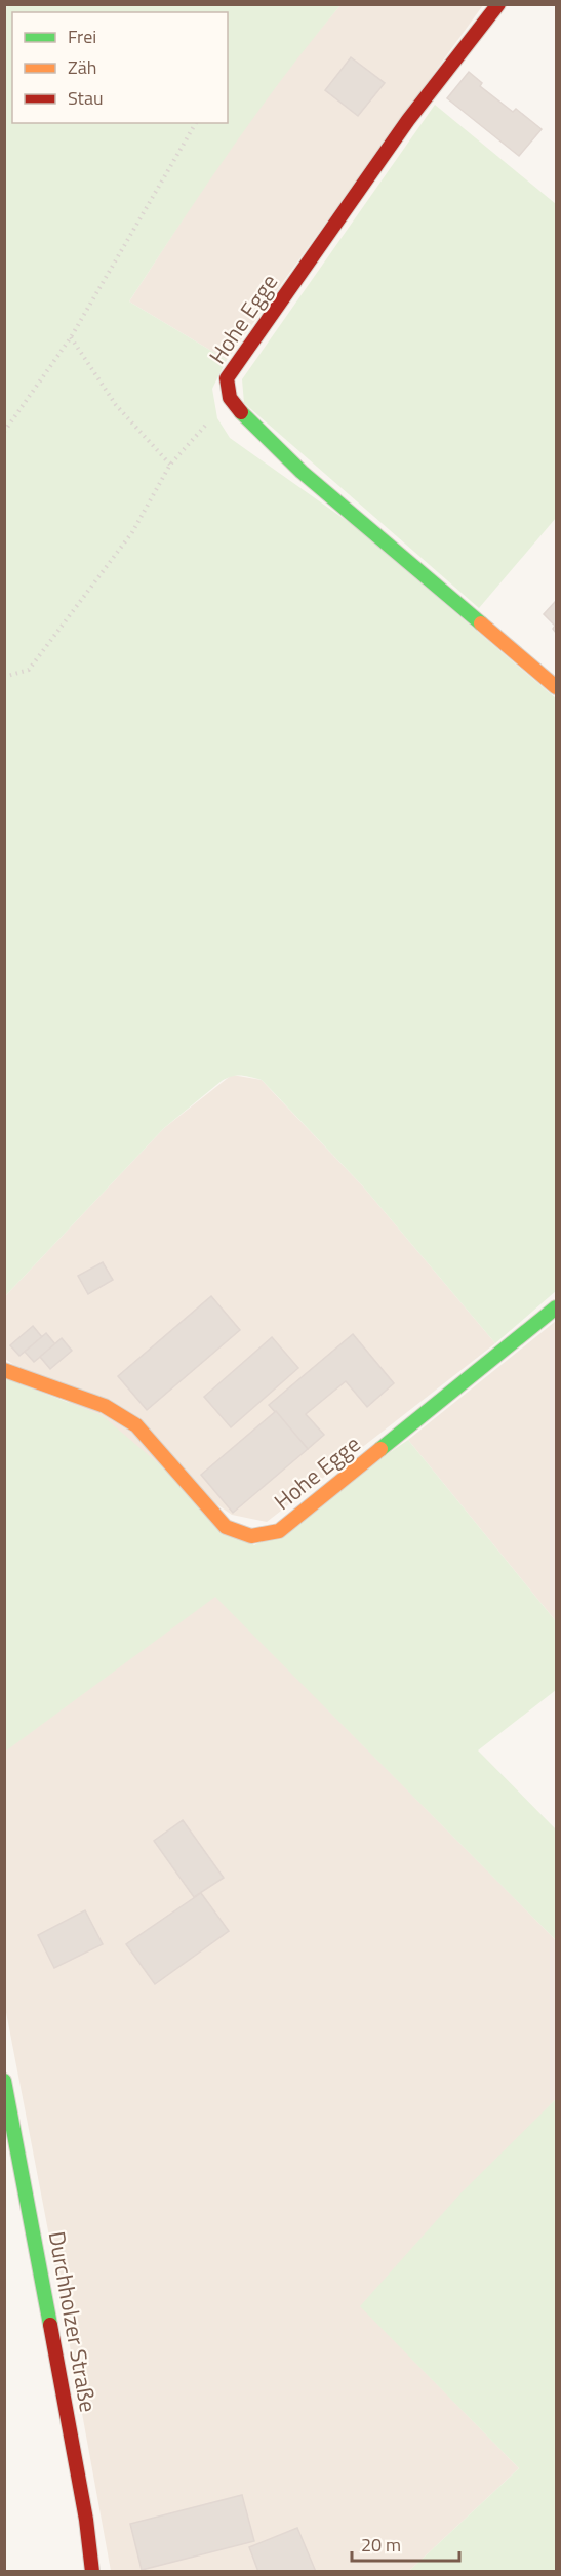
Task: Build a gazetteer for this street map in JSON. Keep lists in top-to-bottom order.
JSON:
{
  "streets": {
    "street": ["Hohe Egge", "Durchholzer Straße"]
  },
  "legend": ["Frei", "Zäh", "Stau"],
  "scale_bar": "20 m"
}
